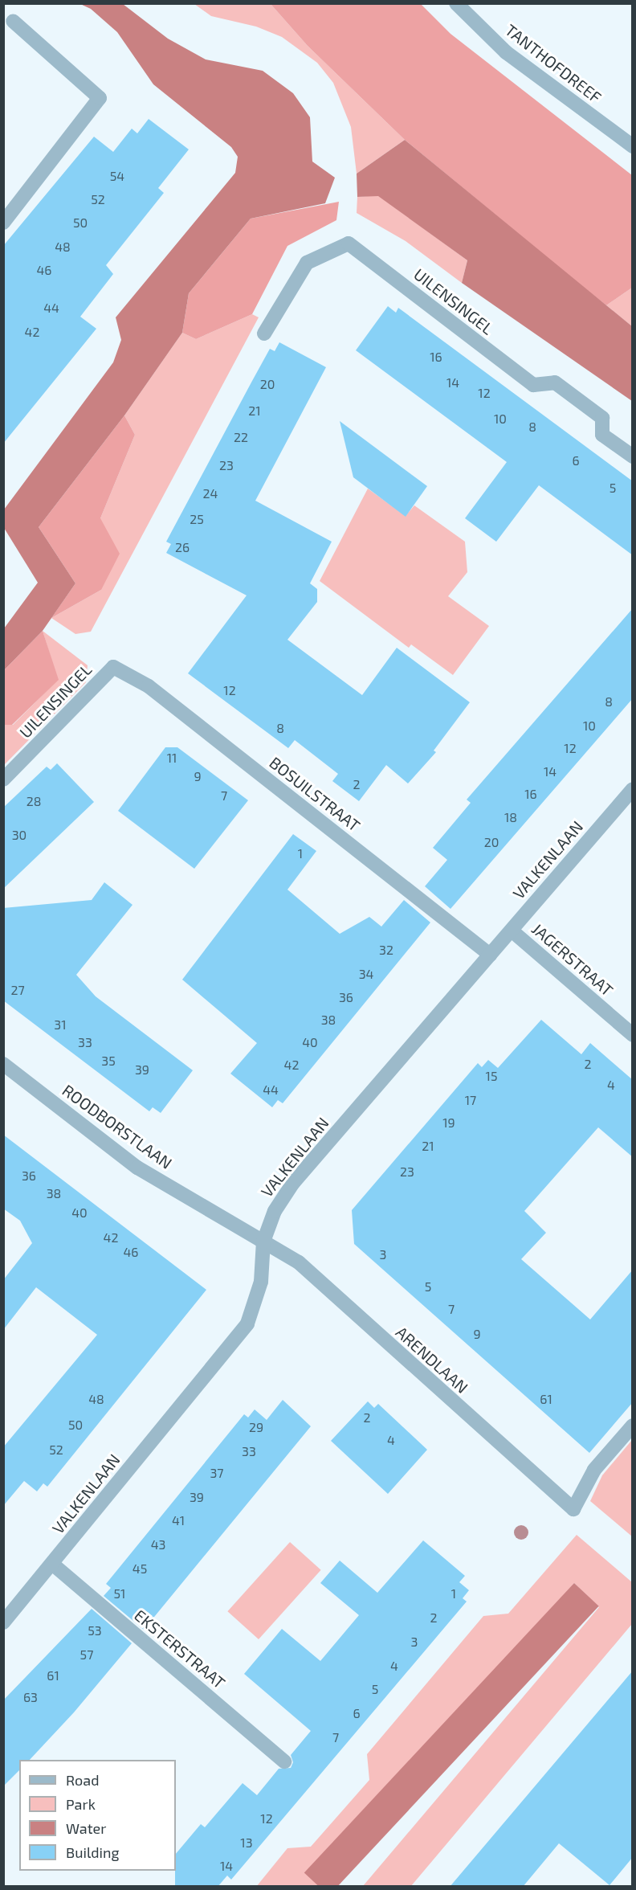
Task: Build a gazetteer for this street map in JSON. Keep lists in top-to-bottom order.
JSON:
{
  "streets": {
    "street": [
      "TANTHOFDREEF",
      "UILENSINGEL",
      "BOSUILSTRAAT",
      "VALKENLAAN",
      "JAGERSTRAAT",
      "ROODBORSTLAAN",
      "ARENDLAAN",
      "EKSTERSTRAAT"
    ]
  },
  "crossings": [
    ["UILENSINGEL", "BOSUILSTRAAT"],
    ["BOSUILSTRAAT", "VALKENLAAN"],
    ["VALKENLAAN", "JAGERSTRAAT"],
    ["VALKENLAAN", "ROODBORSTLAAN"],
    ["VALKENLAAN", "ARENDLAAN"],
    ["VALKENLAAN", "EKSTERSTRAAT"],
    ["ROODBORSTLAAN", "ARENDLAAN"]
  ],
  "house_numbers": [
    "54",
    "52",
    "50",
    "48",
    "46",
    "44",
    "42",
    "16",
    "14",
    "20",
    "12",
    "21",
    "10",
    "8",
    "22",
    "6",
    "23",
    "5",
    "24",
    "25",
    "26",
    "12",
    "8",
    "10",
    "8",
    "12",
    "11",
    "14",
    "9",
    "2",
    "16",
    "7",
    "28",
    "18",
    "30",
    "20",
    "1",
    "32",
    "34",
    "27",
    "36",
    "38",
    "31",
    "33",
    "40",
    "35",
    "2",
    "42",
    "39",
    "15",
    "4",
    "44",
    "17",
    "19",
    "21",
    "23",
    "36",
    "38",
    "40",
    "42",
    "46",
    "3",
    "5",
    "7",
    "9",
    "48",
    "61",
    "2",
    "50",
    "29",
    "4",
    "52",
    "33",
    "37",
    "39",
    "41",
    "43",
    "45",
    "51",
    "1",
    "2",
    "53",
    "3",
    "57",
    "4",
    "61",
    "5",
    "63",
    "6",
    "7",
    "12",
    "13",
    "14"
  ],
  "legend": [
    "Road",
    "Park",
    "Water",
    "Building"
  ]
}
